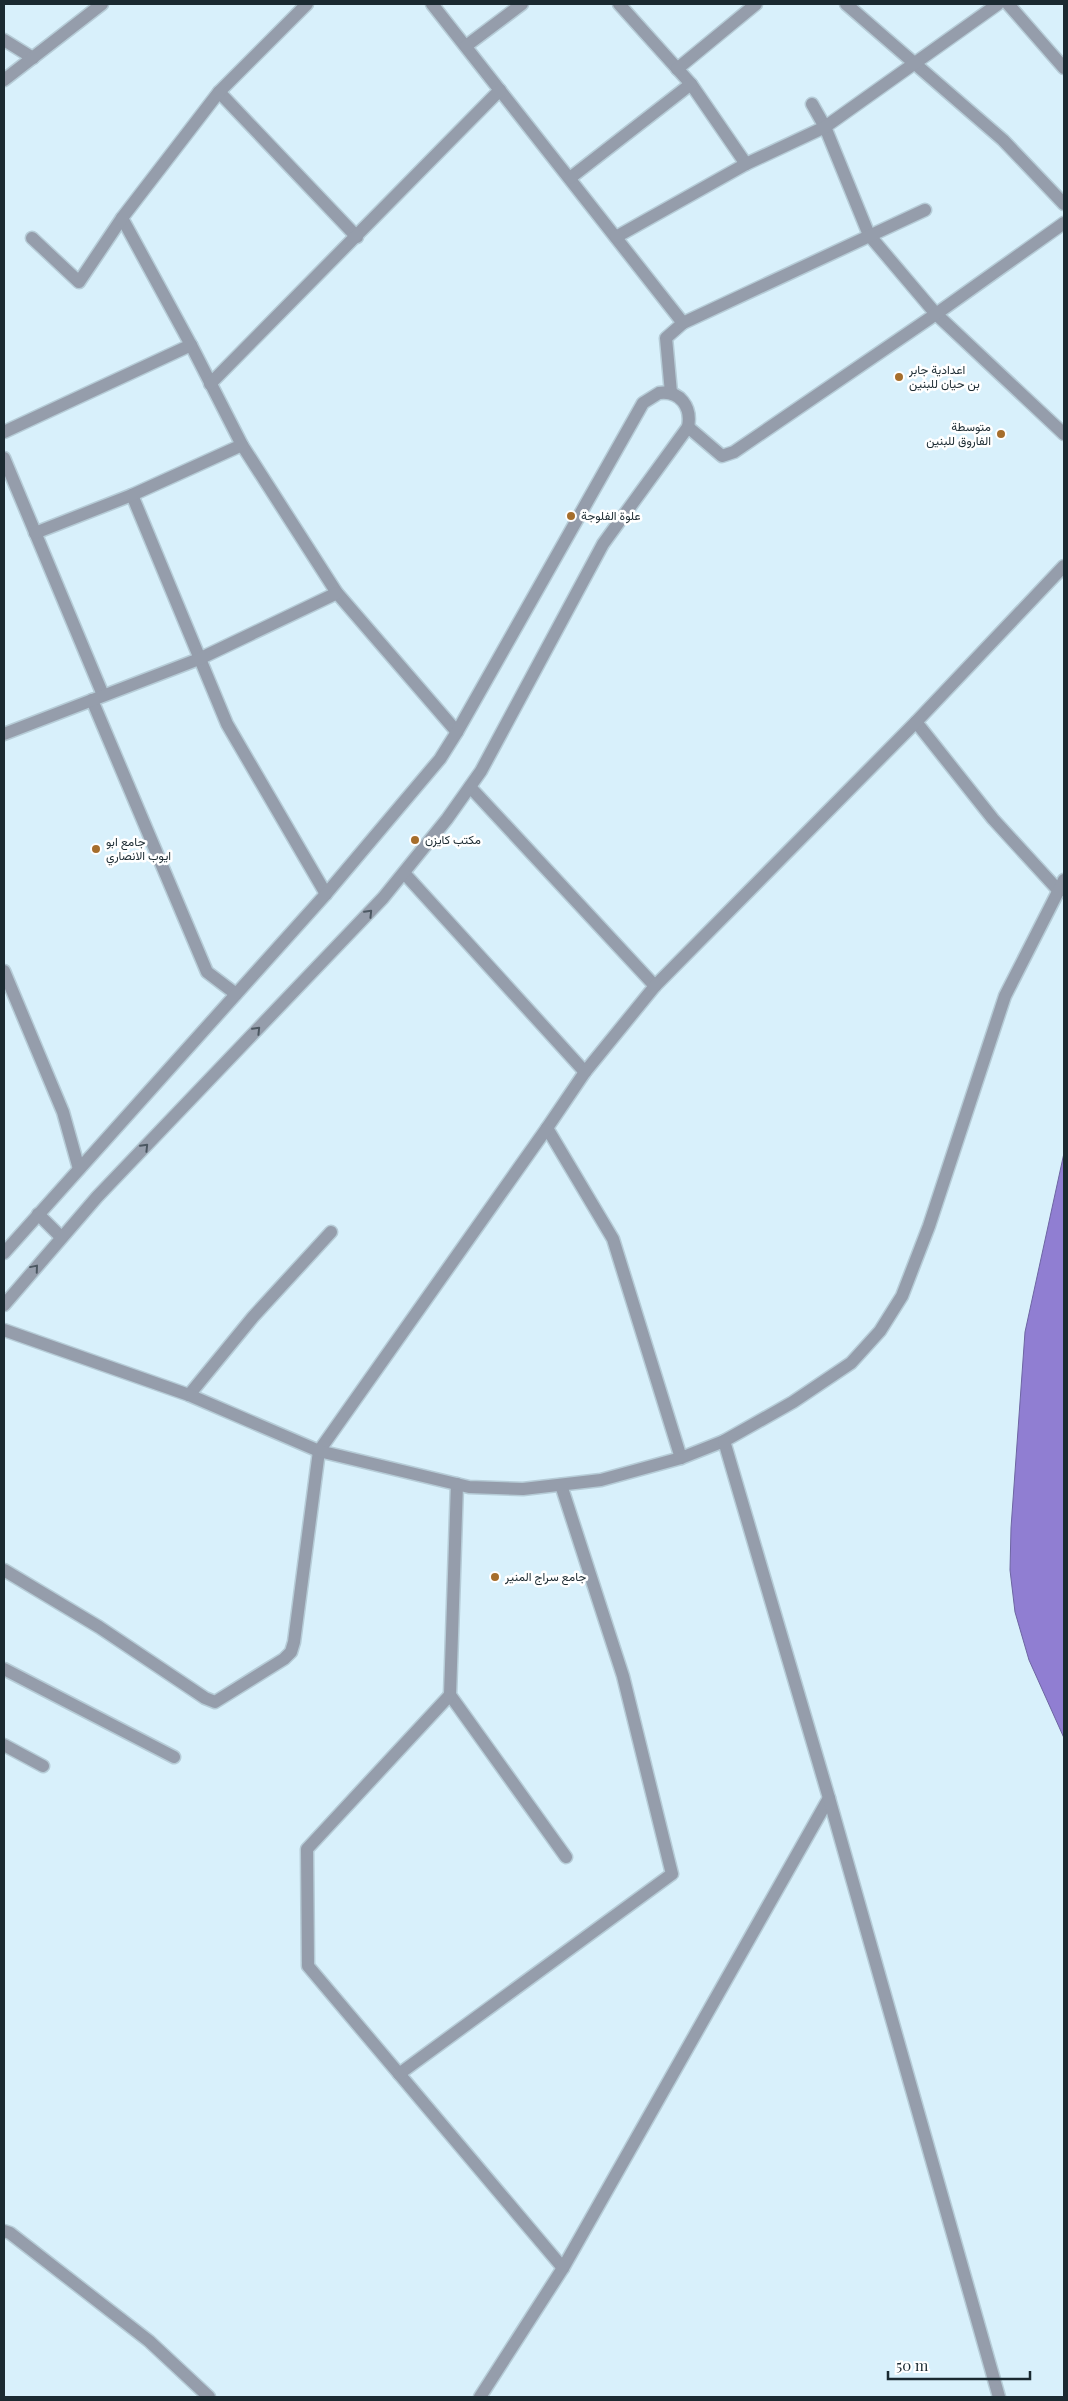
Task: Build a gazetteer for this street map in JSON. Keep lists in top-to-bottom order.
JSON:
{
  "places": [
    "اعدادية جابر بن حيان للبنين",
    "متوسطة الفاروق للبنين",
    "علوة الفلوجة",
    "مكتب كايزن",
    "جامع ابو ايوب الانصاري",
    "جامع سراج المنير"
  ],
  "scale_bar": "50 m"
}
